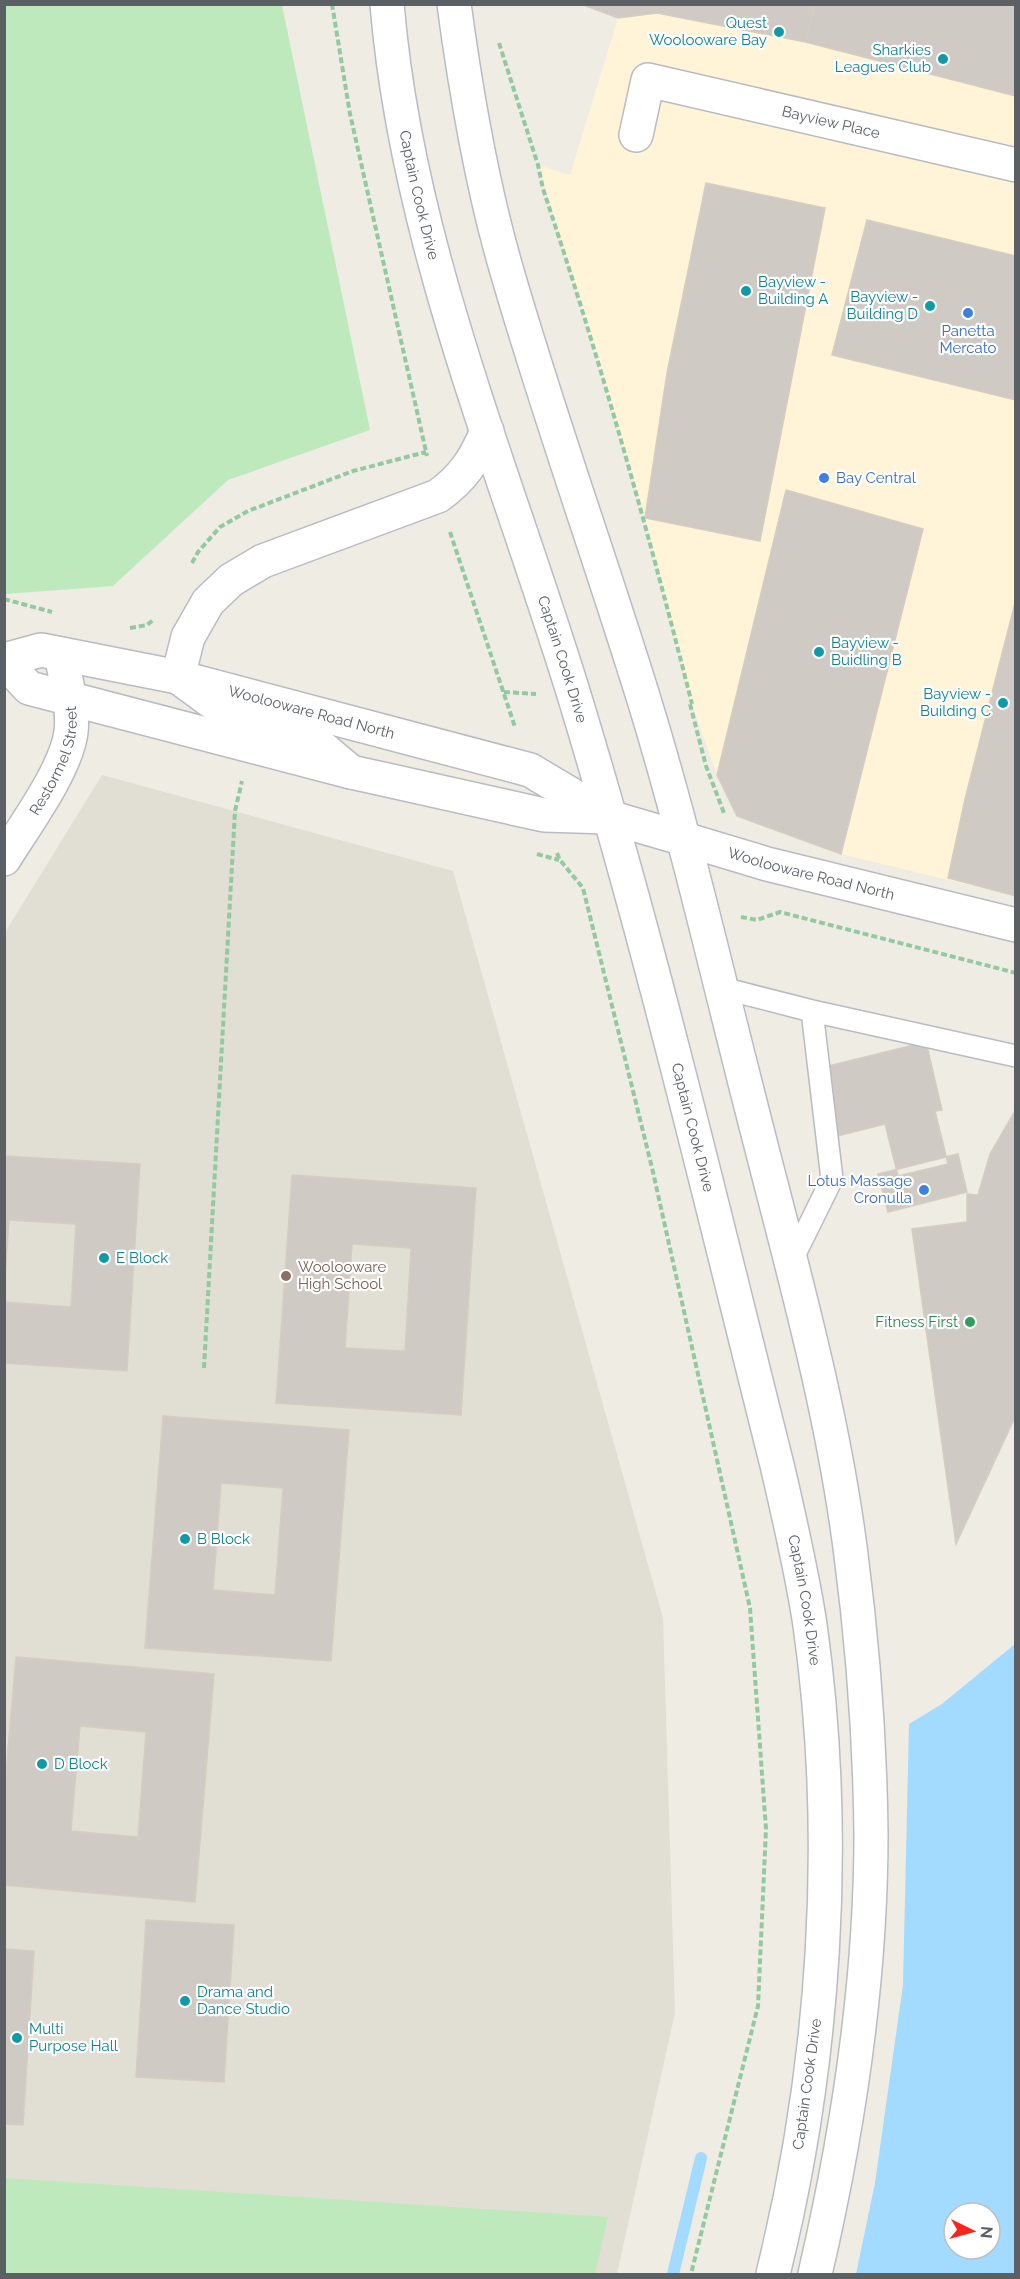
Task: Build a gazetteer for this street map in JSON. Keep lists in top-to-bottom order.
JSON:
{
  "streets": {
    "main road": [
      "Bayview Place",
      "Captain Cook Drive",
      "Woolooware Road North",
      "Restormel Street"
    ]
  },
  "crossings": [
    ["Captain Cook Drive", "Woolooware Road North"],
    ["Woolooware Road North", "Restormel Street"]
  ],
  "places": [
    "Quest Woolooware Bay",
    "Sharkies Leagues Club",
    "Bayview - Building A",
    "Bayview - Building D",
    "Panetta Mercato",
    "Bay Central",
    "Bayview - Buidling B",
    "Bayview - Building C",
    "Lotus Massage Cronulla",
    "E Block",
    "Woolooware High School",
    "Fitness First",
    "B Block",
    "D Block",
    "Drama and Dance Studio",
    "Multi Purpose Hall"
  ],
  "north": "right"
}
